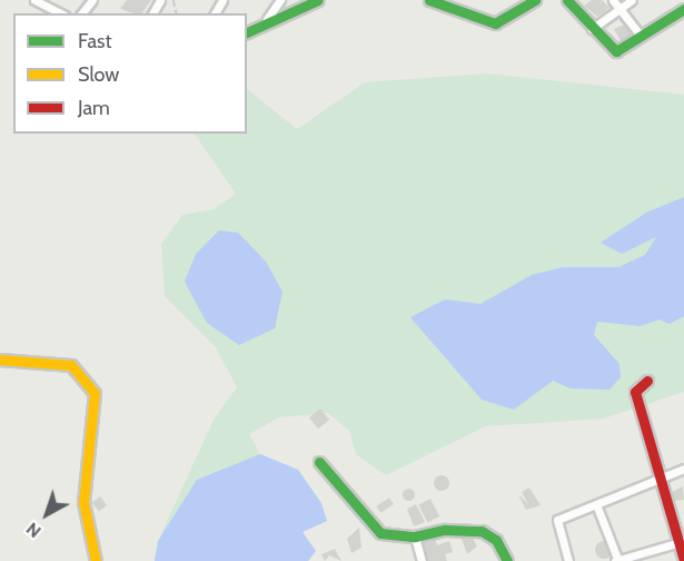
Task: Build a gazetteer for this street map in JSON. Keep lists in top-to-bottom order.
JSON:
{
  "legend": ["Fast", "Slow", "Jam"],
  "north": "bottom left"
}
